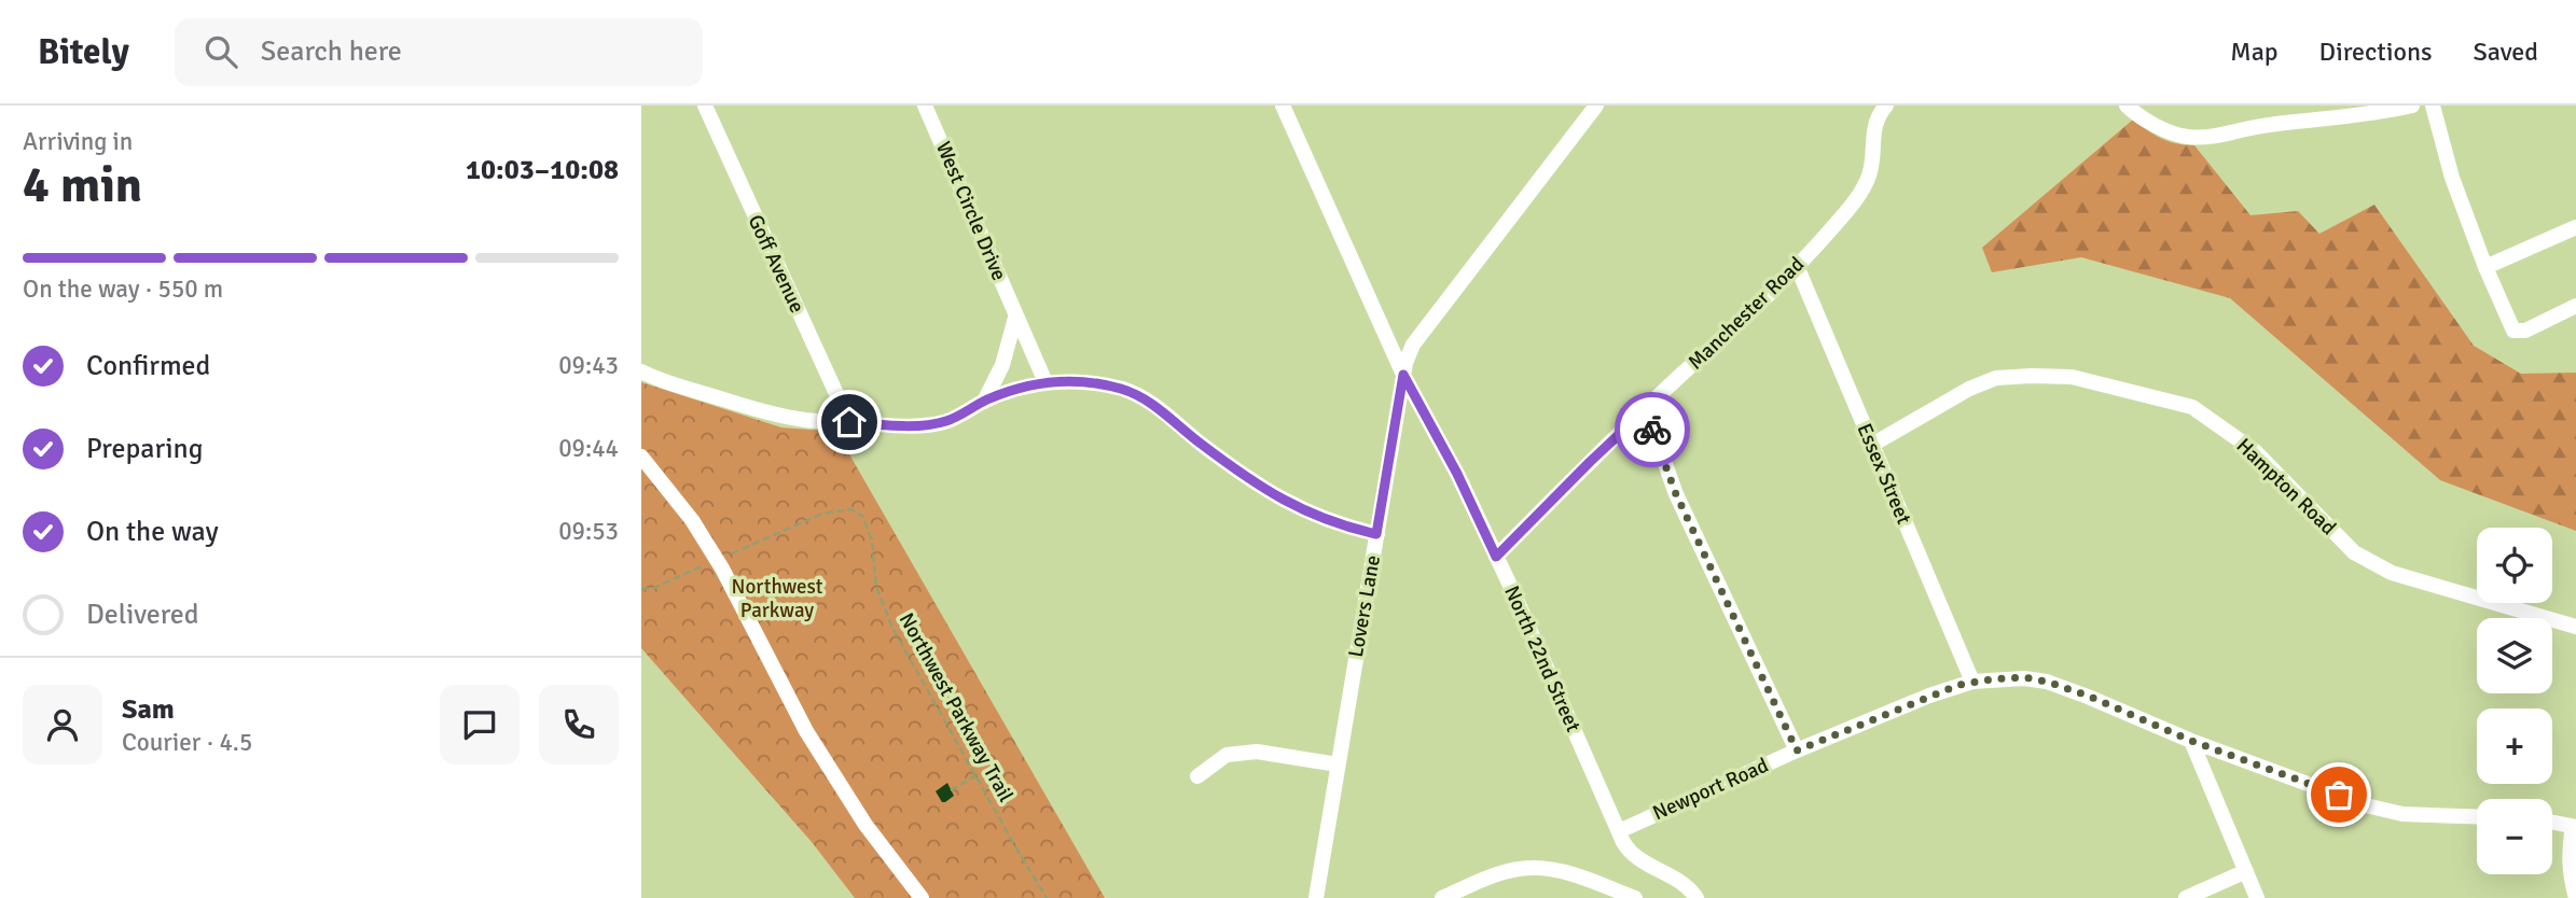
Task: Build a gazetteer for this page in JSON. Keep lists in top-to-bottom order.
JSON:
{
  "streets": {
    "street": [
      "West Circle Drive",
      "Goff Avenue",
      "Manchester Road",
      "Essex Street",
      "Hampton Road",
      "Lovers Lane",
      "North 22nd Street",
      "Newport Road"
    ],
    "path": ["Northwest Parkway Trail"]
  },
  "crossings": [
    ["Manchester Road", "Essex Street"],
    ["Manchester Road", "North 22nd Street"],
    ["Essex Street", "Hampton Road"],
    ["Essex Street", "Newport Road"],
    ["Lovers Lane", "North 22nd Street"],
    ["North 22nd Street", "Newport Road"]
  ],
  "parks": ["Northwest Parkway"],
  "page": {
    "header": "Bitely",
    "search": "Search here",
    "nav": ["Map", "Directions", "Saved"],
    "heading": ["4 min", "Arriving in", "10:03–10:08"],
    "panel": ["Sam", "Courier · 4.5"],
    "bar": "On the way · 550 m",
    "list": [
      ["Confirmed", "09:43"],
      ["Preparing", "09:44"],
      ["On the way", "09:53"],
      "Delivered"
    ],
    "map_buttons": ["+", "−"]
  }
}
